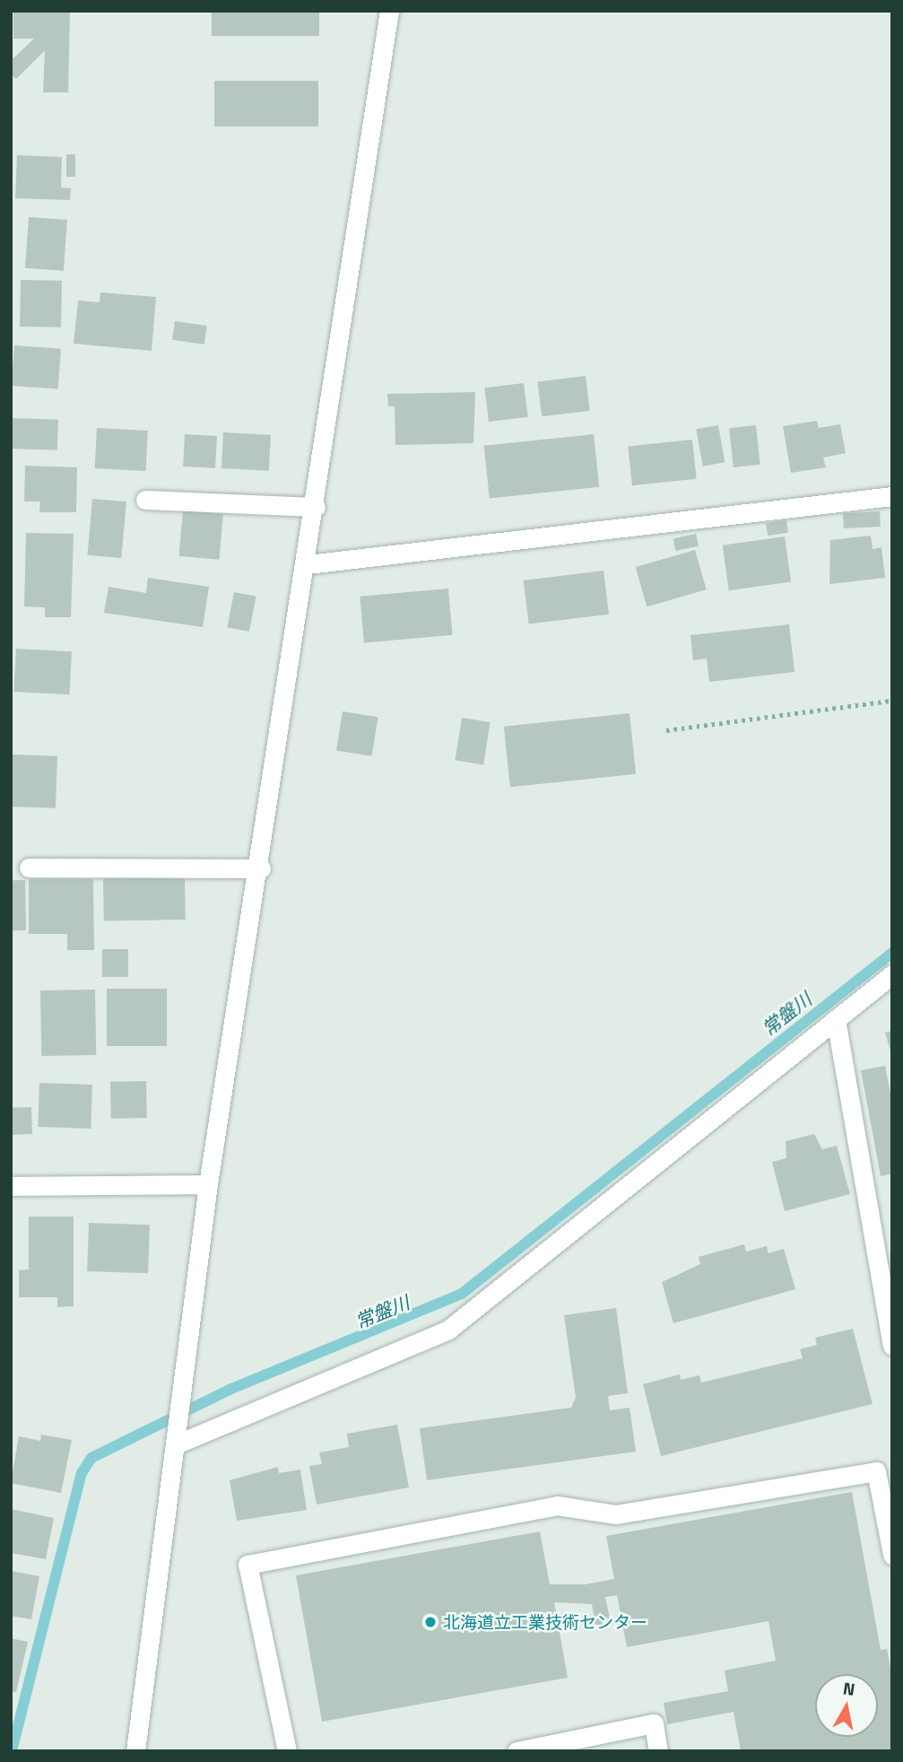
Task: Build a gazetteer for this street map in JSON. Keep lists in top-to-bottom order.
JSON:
{
  "water": ["常盤川"],
  "places": ["北海道立工業技術センター"],
  "north": "top"
}
